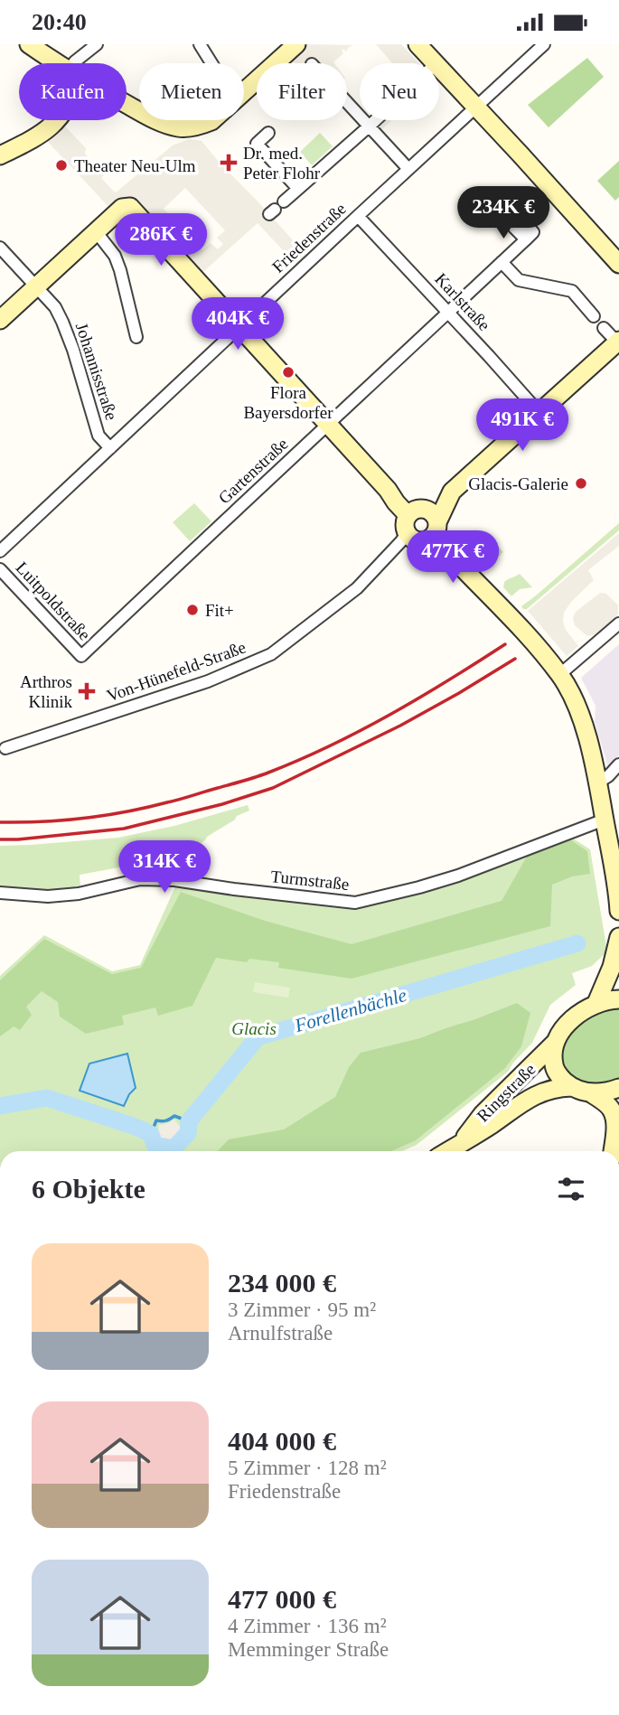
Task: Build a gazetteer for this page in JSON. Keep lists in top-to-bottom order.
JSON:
{
  "streets": {
    "street": [
      "Friedenstraße",
      "Karlstraße",
      "Johannisstraße",
      "Gartenstraße",
      "Luitpoldstraße",
      "Von-Hünefeld-Straße",
      "Turmstraße",
      "Ringstraße"
    ]
  },
  "crossings": [
    ["Friedenstraße", "Karlstraße"],
    ["Friedenstraße", "Johannisstraße"],
    ["Karlstraße", "Gartenstraße"],
    ["Gartenstraße", "Luitpoldstraße"]
  ],
  "water": ["Forellenbächle"],
  "parks": ["Glacis"],
  "places": {
    "health": ["Dr. med. Peter Flohr", "Arthros Klinik"],
    "other": [
      "Theater Neu-Ulm",
      "Flora Bayersdorfer",
      "Glacis-Galerie",
      "Fit+"
    ]
  },
  "page": {
    "status": "20:40",
    "chip": [
      "Kaufen",
      "Mieten",
      "Filter",
      "Neu"
    ],
    "price": [
      "234K €",
      "286K €",
      "404K €",
      "491K €",
      "477K €",
      "314K €"
    ],
    "heading": "6 Objekte",
    "list": [
      {
        "name": "234 000 €",
        "note": "3 Zimmer · 95 m² · Arnulfstraße"
      },
      {
        "name": "404 000 €",
        "note": "5 Zimmer · 128 m² · Friedenstraße"
      },
      {
        "name": "477 000 €",
        "note": "4 Zimmer · 136 m² · Memminger Straße"
      }
    ]
  }
}
